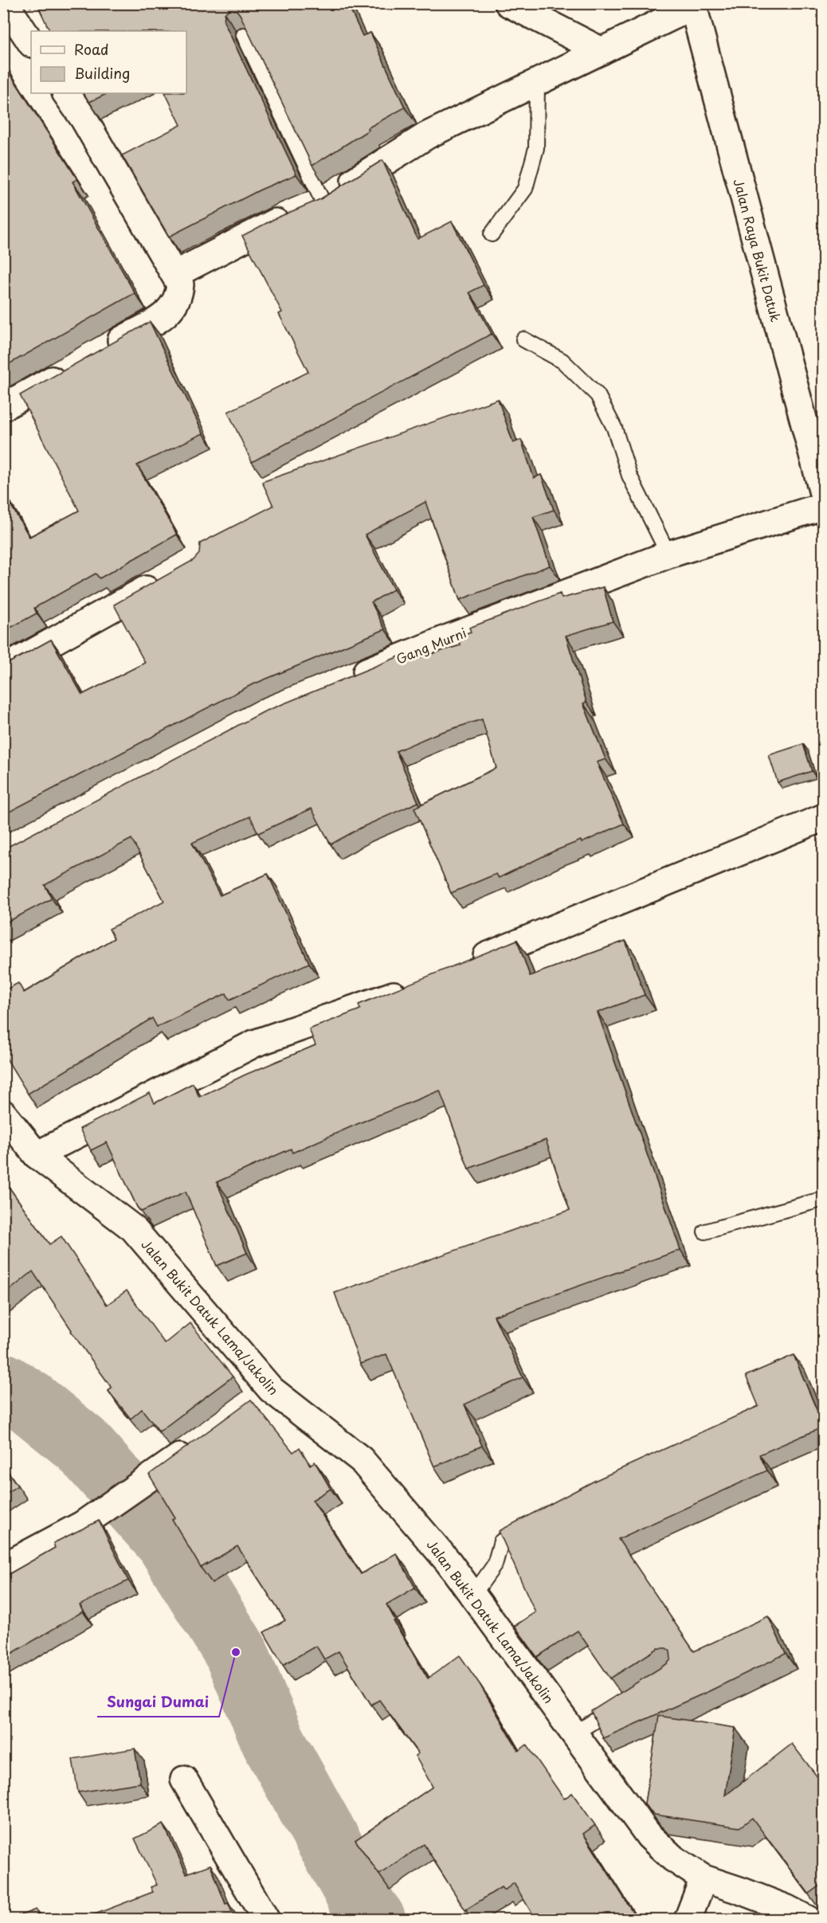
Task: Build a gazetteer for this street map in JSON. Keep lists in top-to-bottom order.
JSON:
{
  "streets": {
    "street": ["Jalan Raya Bukit Datuk", "Gang Murni", "Jalan Bukit Datuk Lama/Jakolin"]
  },
  "places": ["Sungai Dumai"],
  "legend": ["Road", "Building"]
}
